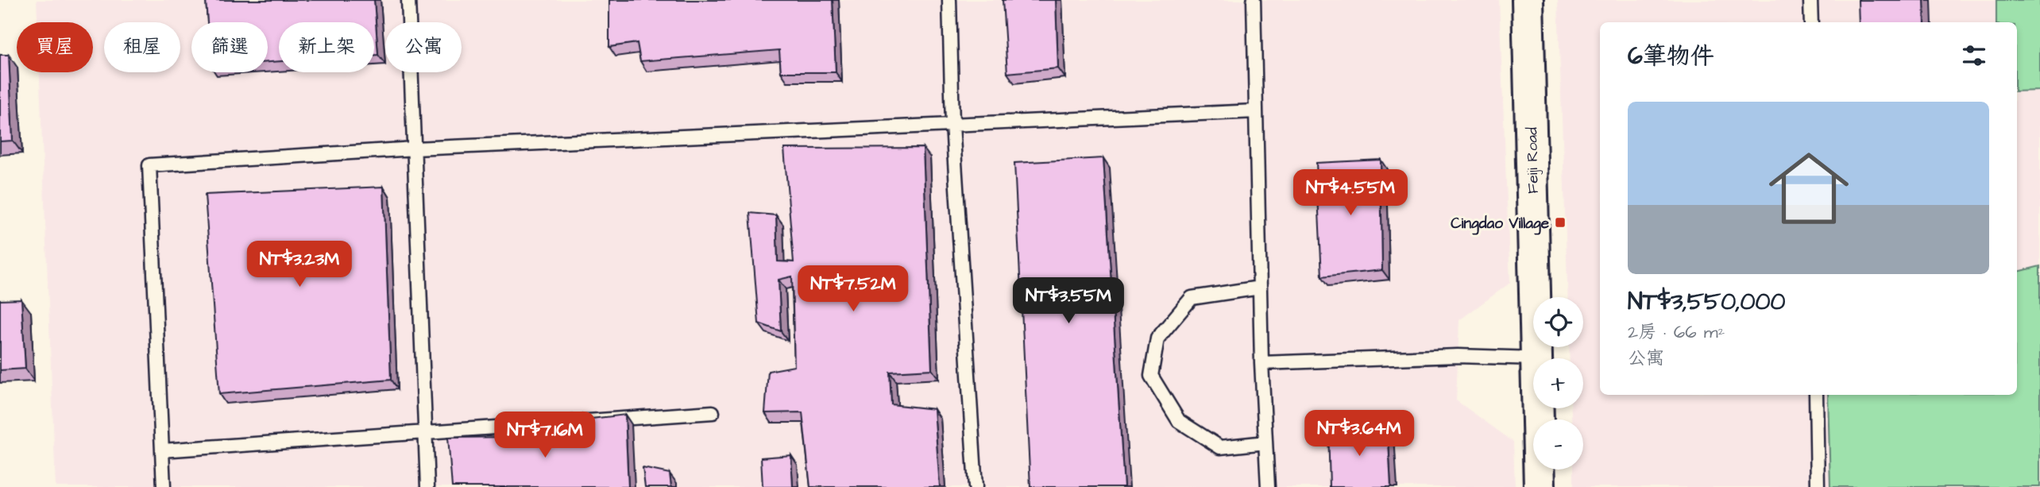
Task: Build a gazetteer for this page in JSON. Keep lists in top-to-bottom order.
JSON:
{
  "streets": {
    "street": ["Feiji Road"]
  },
  "places": {
    "transit": ["Cingdao Village"]
  },
  "page": {
    "chip": [
      "買屋",
      "租屋",
      "篩選",
      "新上架",
      "公寓"
    ],
    "heading": "6筆物件",
    "list": [
      {
        "name": "NT$3,550,000",
        "note": "2房 · 66 m² · 公寓"
      }
    ],
    "price": [
      "NT$4.55M",
      "NT$3.23M",
      "NT$7.52M",
      "NT$3.55M",
      "NT$3.64M",
      "NT$7.16M"
    ],
    "map_buttons": ["+", "−"]
  }
}
